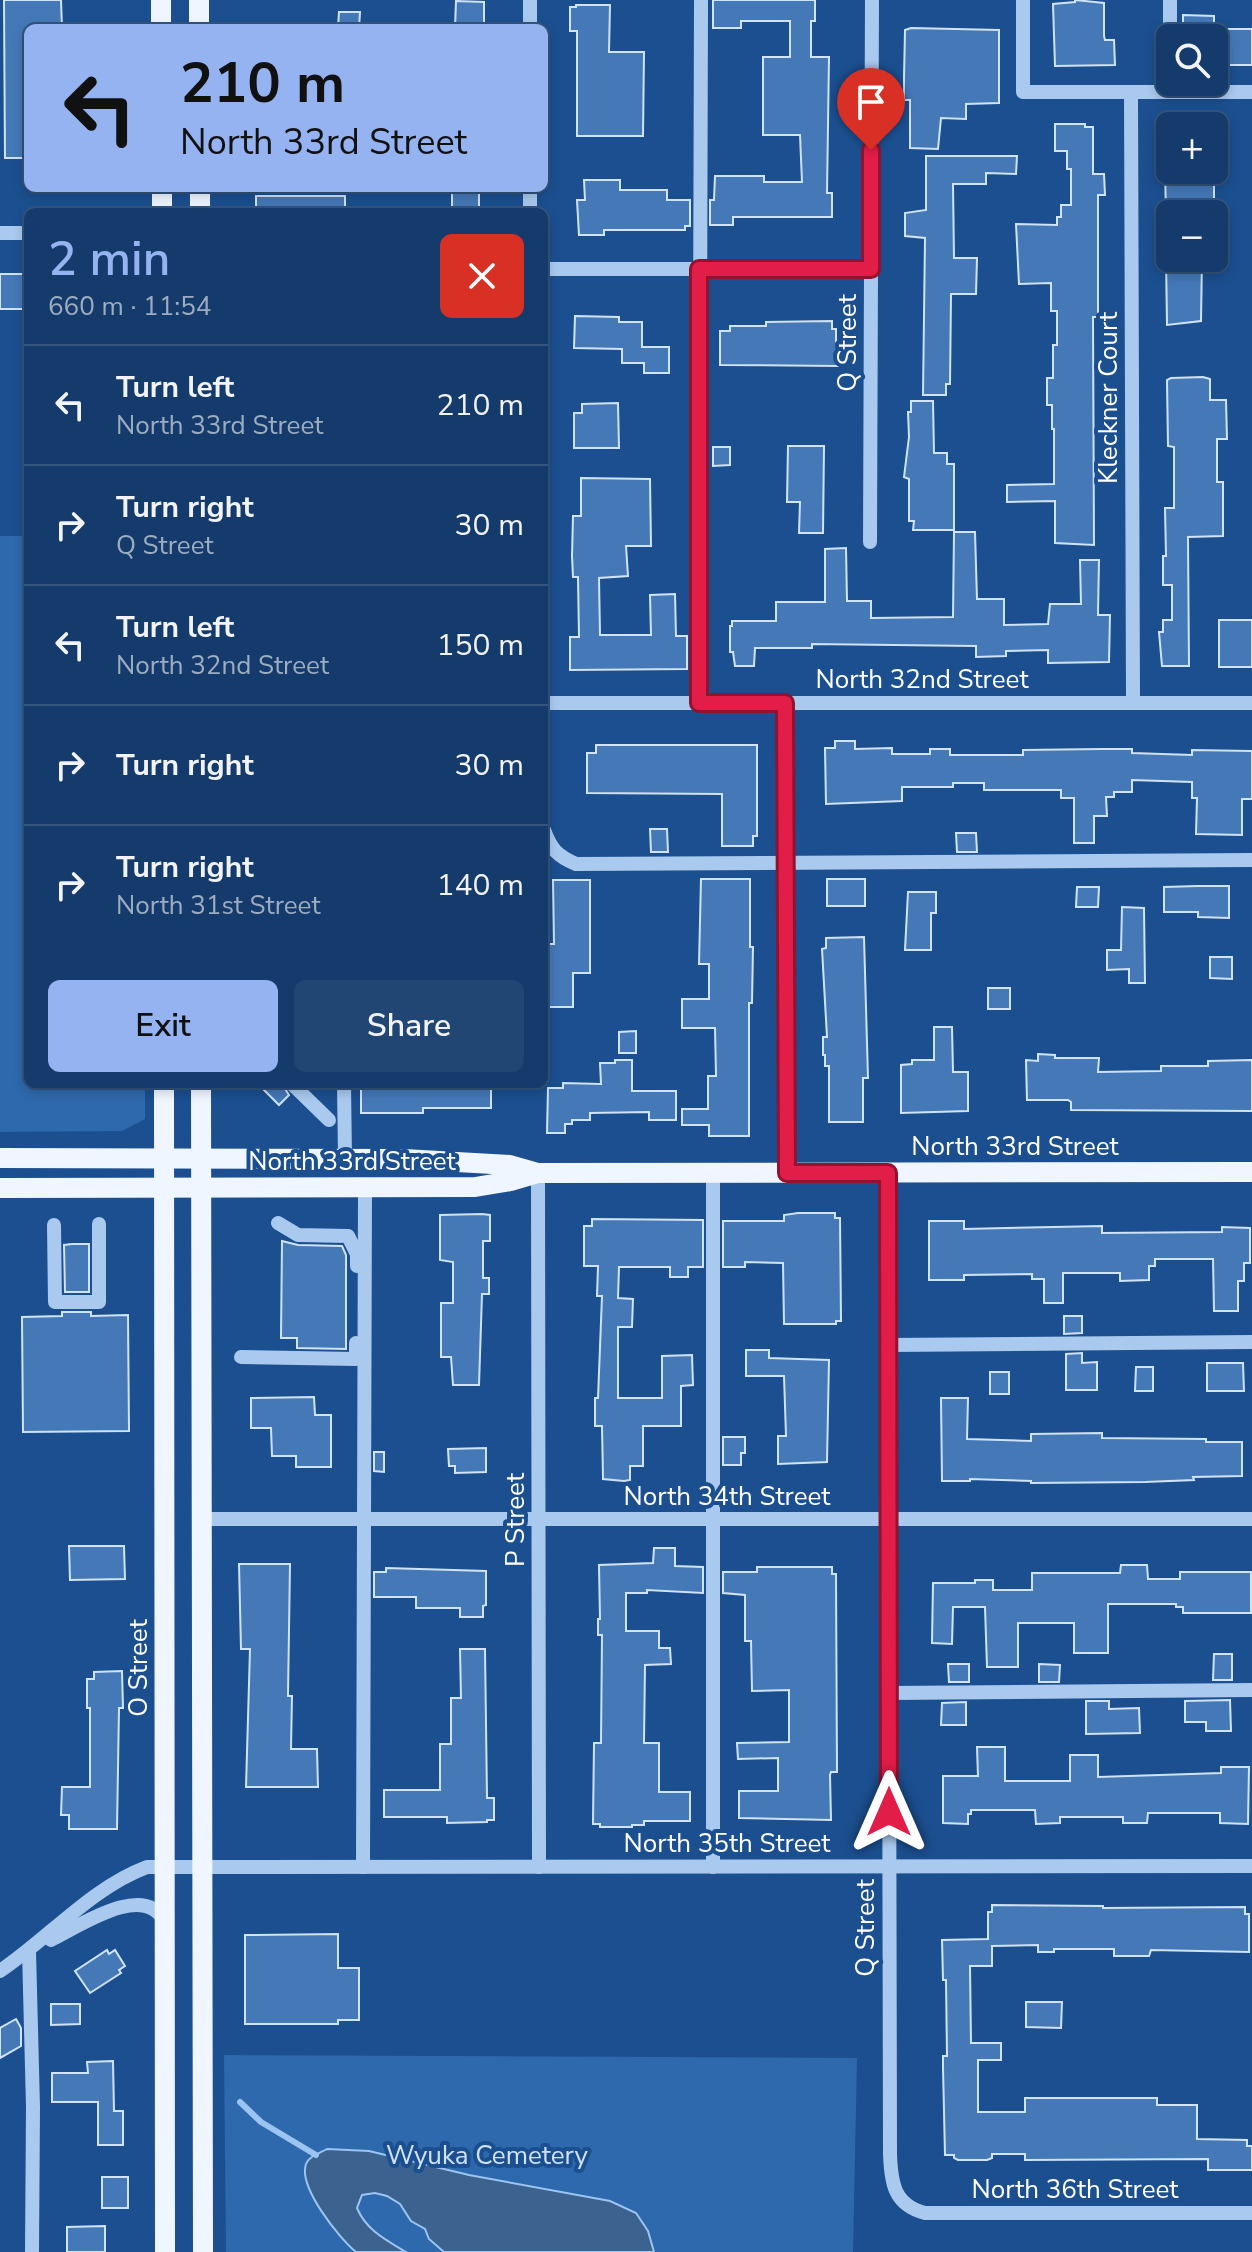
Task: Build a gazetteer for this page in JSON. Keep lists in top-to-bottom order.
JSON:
{
  "streets": {
    "main road": ["North 33rd Street", "O Street"],
    "street": [
      "Q Street",
      "Kleckner Court",
      "North 32nd Street",
      "North 34th Street",
      "P Street",
      "North 35th Street",
      "North 36th Street"
    ]
  },
  "crossings": [
    ["Q Street", "North 33rd Street"],
    ["Q Street", "North 34th Street"],
    ["Q Street", "North 35th Street"],
    ["Q Street", "North 36th Street"],
    ["Kleckner Court", "North 32nd Street"],
    ["North 33rd Street", "P Street"],
    ["North 33rd Street", "O Street"],
    ["North 34th Street", "P Street"],
    ["P Street", "North 35th Street"],
    ["O Street", "North 35th Street"]
  ],
  "parks": ["Wyuka Cemetery"],
  "page": {
    "map_buttons": ["+", "−"],
    "turn": ["210 m", "North 33rd Street"],
    "heading": ["2 min", "660 m · 11:54"],
    "list": [
      {
        "name": "Turn left",
        "note": "North 33rd Street",
        "value": "210 m"
      },
      {
        "name": "Turn right",
        "note": "Q Street",
        "value": "30 m"
      },
      {
        "name": "Turn left",
        "note": "North 32nd Street",
        "value": "150 m"
      },
      {
        "name": "Turn right",
        "value": "30 m"
      },
      {
        "name": "Turn right",
        "note": "North 31st Street",
        "value": "140 m"
      }
    ],
    "buttons": ["Exit", "Share"]
  }
}
